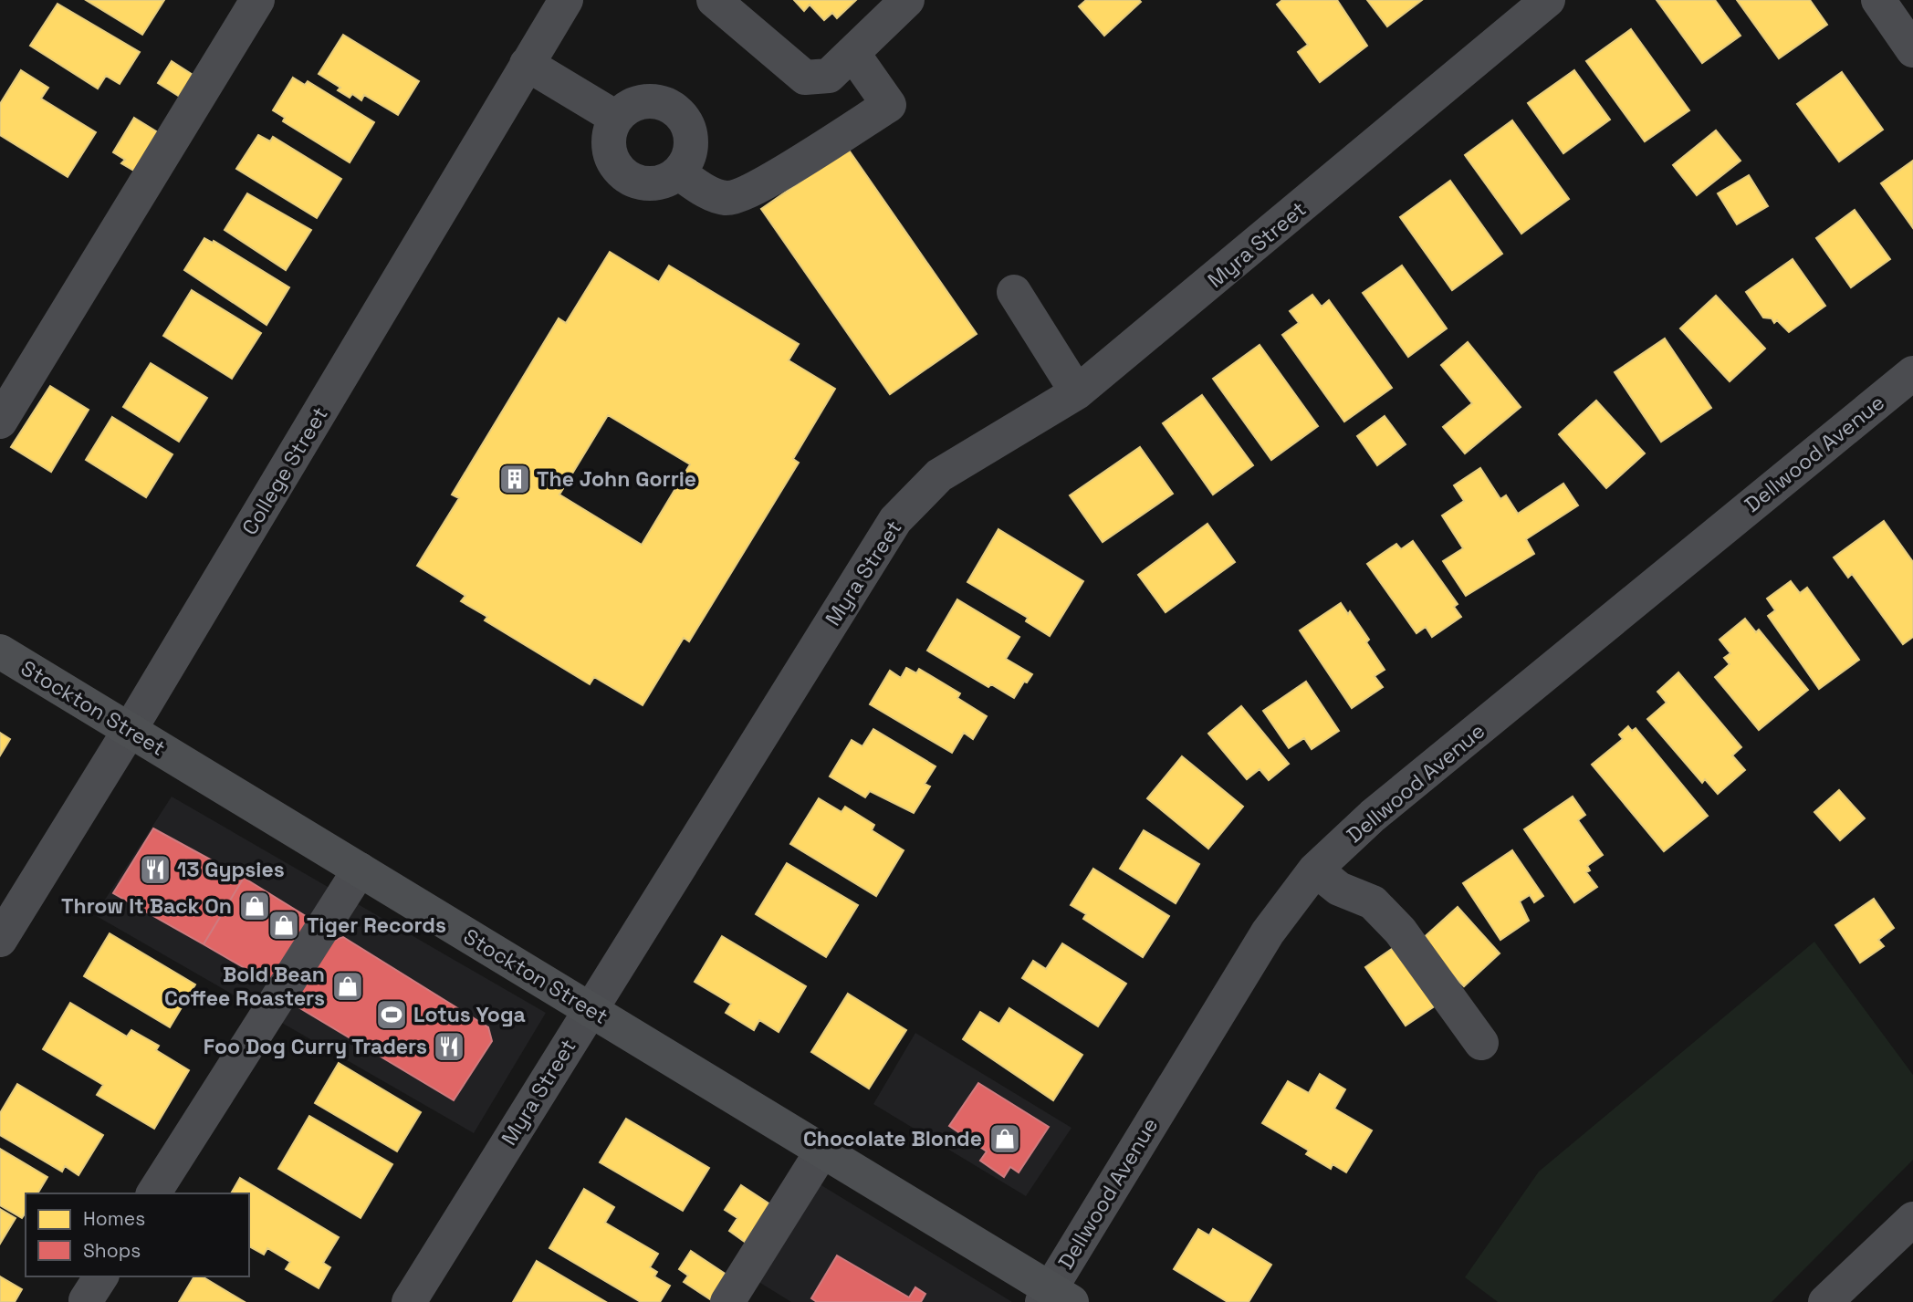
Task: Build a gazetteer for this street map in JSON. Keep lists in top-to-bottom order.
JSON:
{
  "streets": {
    "main road": ["Stockton Street"],
    "street": ["Myra Street", "Dellwood Avenue", "College Street"]
  },
  "crossings": [
    ["Myra Street", "Stockton Street"],
    ["Dellwood Avenue", "Stockton Street"],
    ["College Street", "Stockton Street"]
  ],
  "places": {
    "building": ["The John Gorrie"],
    "restaurant": ["13 Gypsies", "Foo Dog Curry Traders"],
    "shop": [
      "Throw It Back On",
      "Tiger Records",
      "Bold Bean Coffee Roasters",
      "Chocolate Blonde"
    ],
    "sports": ["Lotus Yoga"]
  },
  "legend": ["Homes", "Shops"]
}
